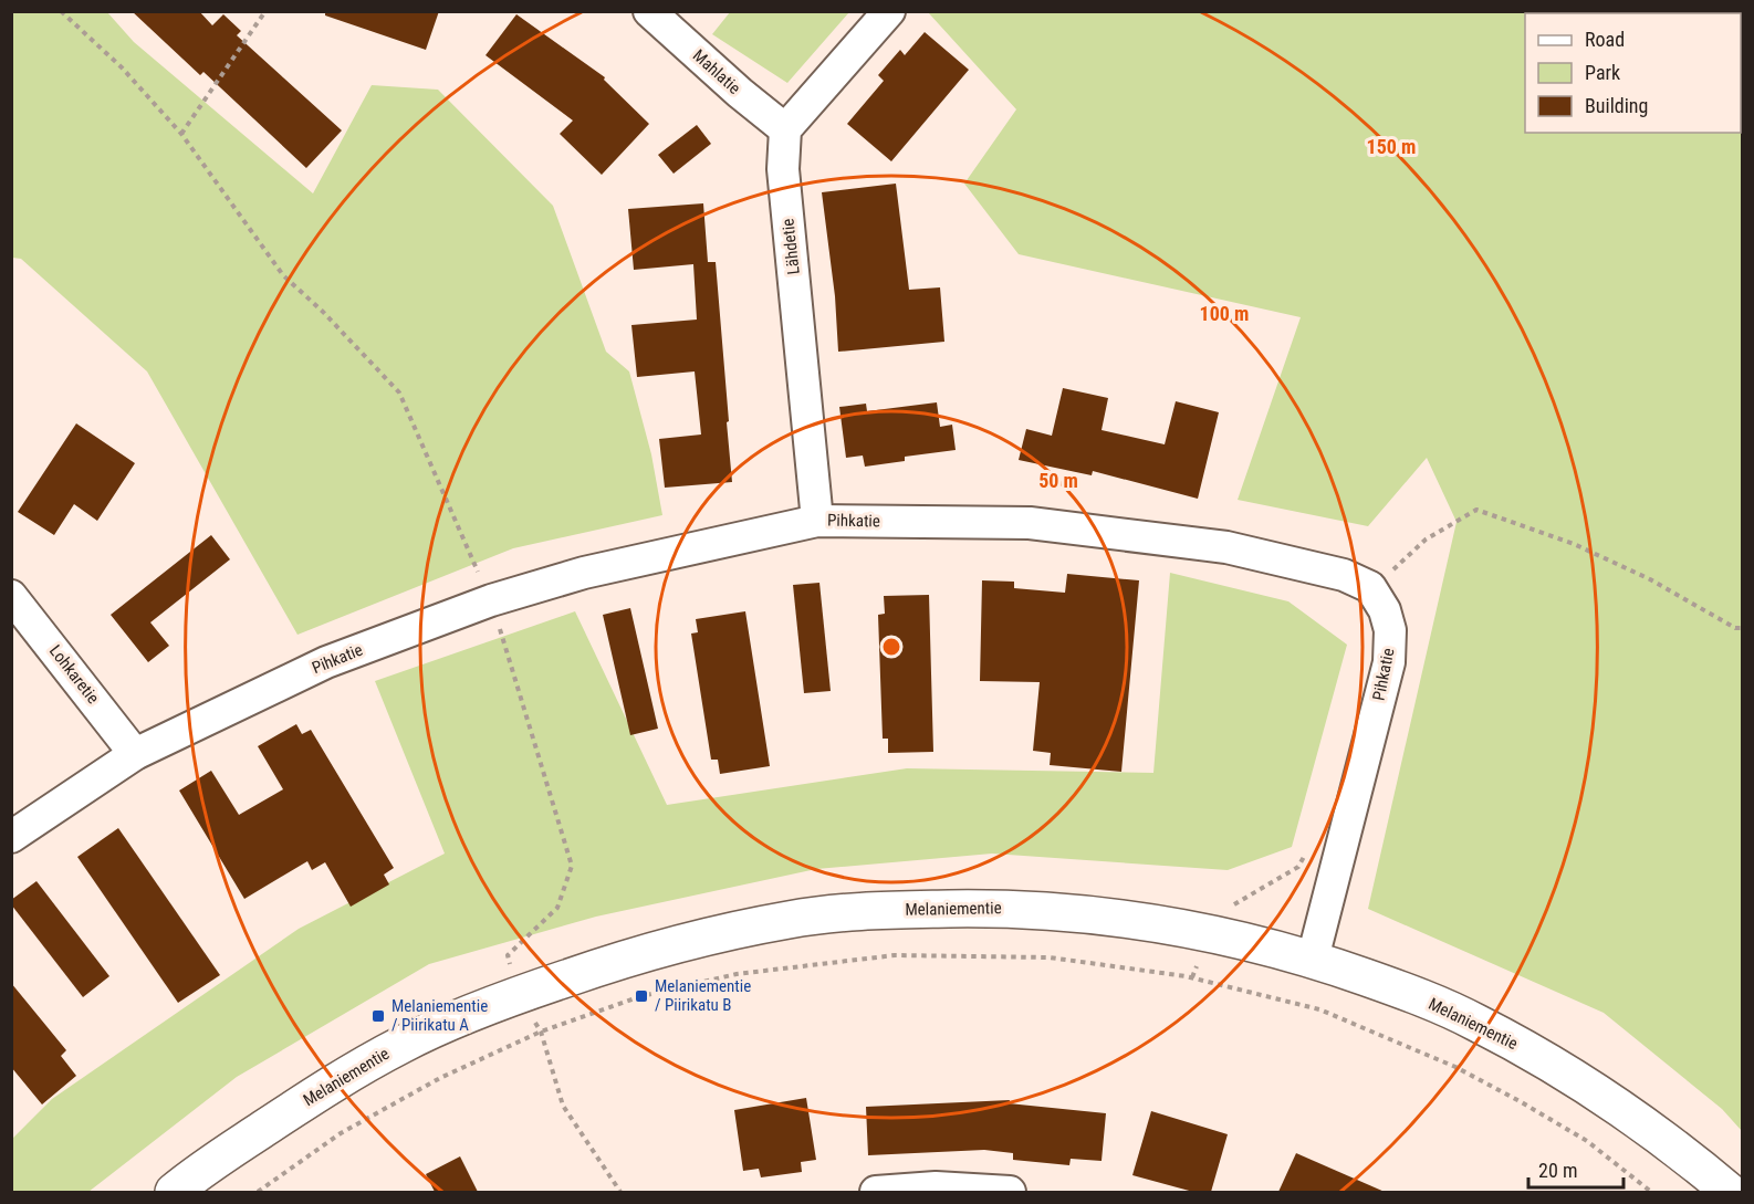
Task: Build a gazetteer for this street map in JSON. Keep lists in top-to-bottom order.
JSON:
{
  "streets": {
    "main road": ["Melaniementie"],
    "street": [
      "Mahlatie",
      "Lähdetie",
      "Pihkatie",
      "Lohkaretie"
    ]
  },
  "crossings": [
    ["Mahlatie", "Lähdetie"],
    ["Lähdetie", "Pihkatie"],
    ["Pihkatie", "Lohkaretie"],
    ["Pihkatie", "Melaniementie"]
  ],
  "places": {
    "transit": ["Melaniementie / Piirikatu B", "Melaniementie / Piirikatu A"]
  },
  "legend": ["Road", "Park", "Building"],
  "scale_bar": "20 m",
  "rings": ["150 m", "100 m", "50 m"]
}
